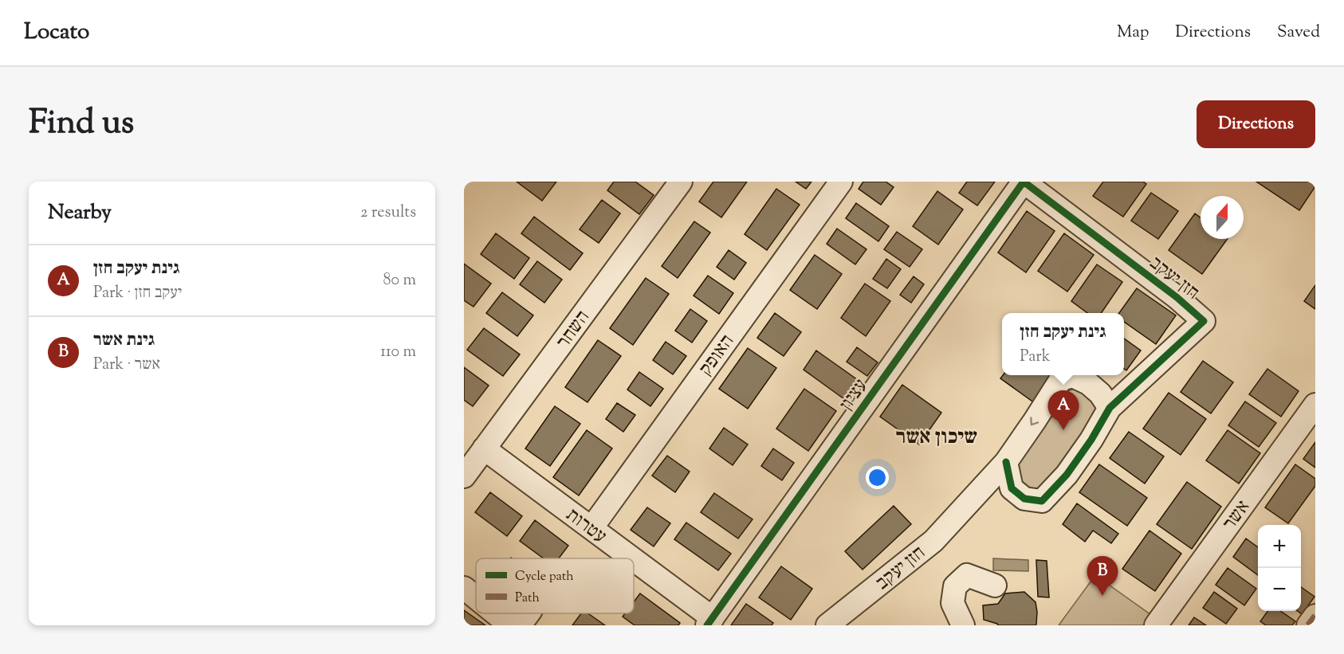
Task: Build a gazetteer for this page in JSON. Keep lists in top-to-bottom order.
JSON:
{
  "streets": {
    "street": [
      "חזן יעקב",
      "השחר",
      "האופק",
      "עציון",
      "אשר",
      "עטרות"
    ]
  },
  "crossings": [
    ["חזן יעקב", "עציון"],
    ["השחר", "עטרות"],
    ["האופק", "עטרות"],
    ["עציון", "עטרות"]
  ],
  "districts": ["שיכון אשר"],
  "legend": ["Cycle path", "Path"],
  "north": "top",
  "page": {
    "header": "Locato",
    "nav": ["Map", "Directions", "Saved"],
    "title": "Find us",
    "buttons": "Directions",
    "heading": ["Nearby", "2 results"],
    "list": [
      {
        "mark": "A",
        "name": "גינת יעקב חזן",
        "note": "Park · יעקב חזן",
        "value": "80 m"
      },
      {
        "mark": "B",
        "name": "גינת אשר",
        "note": "Park · אשר",
        "value": "110 m"
      }
    ],
    "popup": ["גינת יעקב חזן", "Park"],
    "pins": ["A", "B"],
    "map_buttons": ["+", "−"]
  }
}
